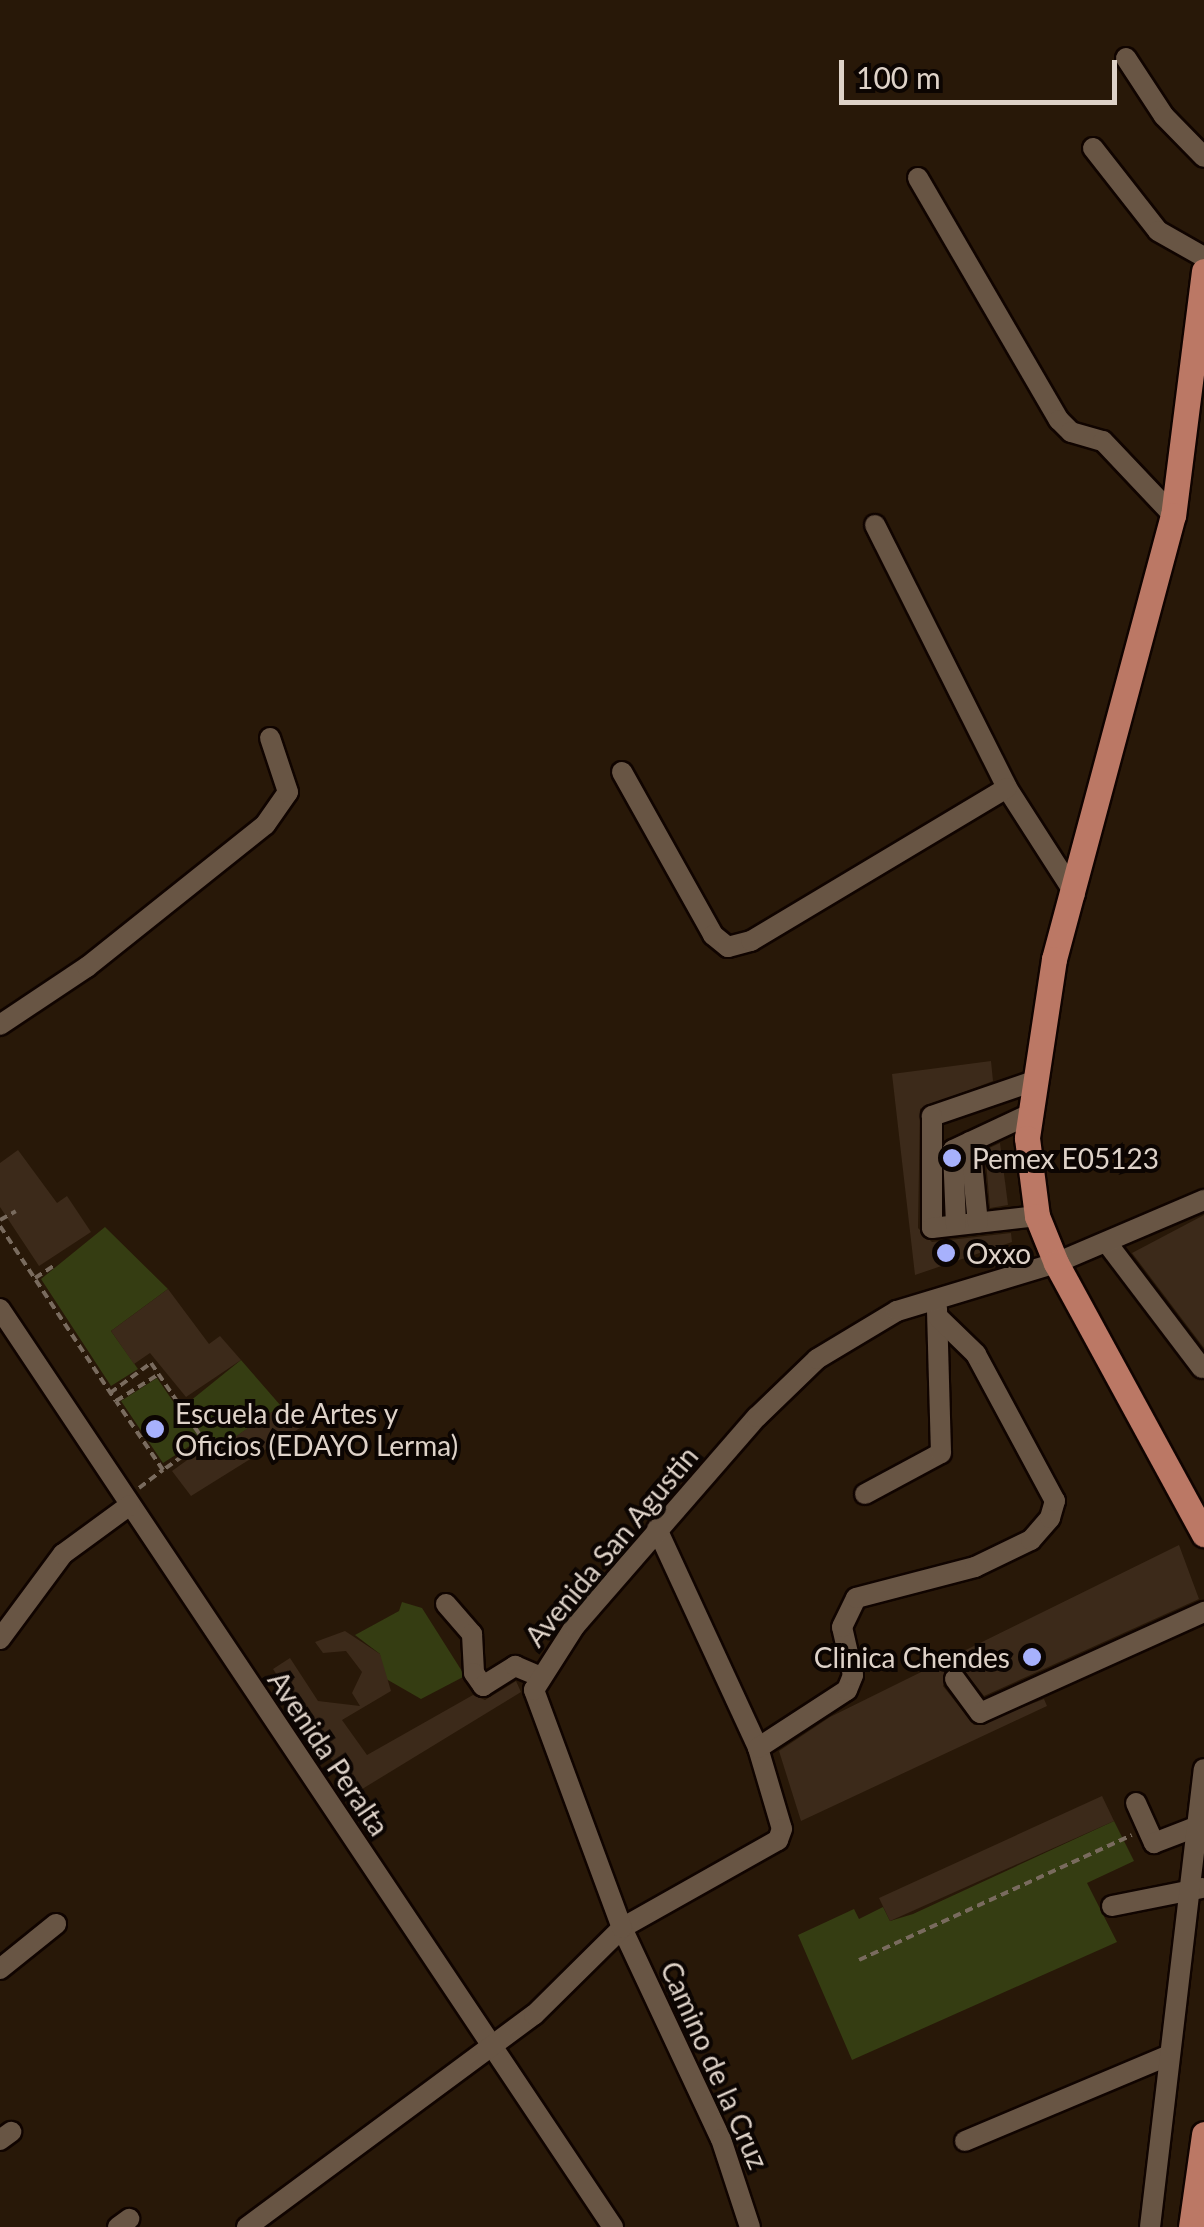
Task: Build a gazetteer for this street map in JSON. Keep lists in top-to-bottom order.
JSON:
{
  "streets": {
    "street": ["Avenida San Agustin", "Avenida Peralta", "Camino de la Cruz"]
  },
  "crossings": [
    ["Avenida San Agustin", "Camino de la Cruz"]
  ],
  "places": [
    "Pemex E05123",
    "Oxxo",
    "Escuela de Artes y Oficios (EDAYO Lerma)",
    "Clinica Chendes"
  ],
  "scale_bar": "100 m"
}
